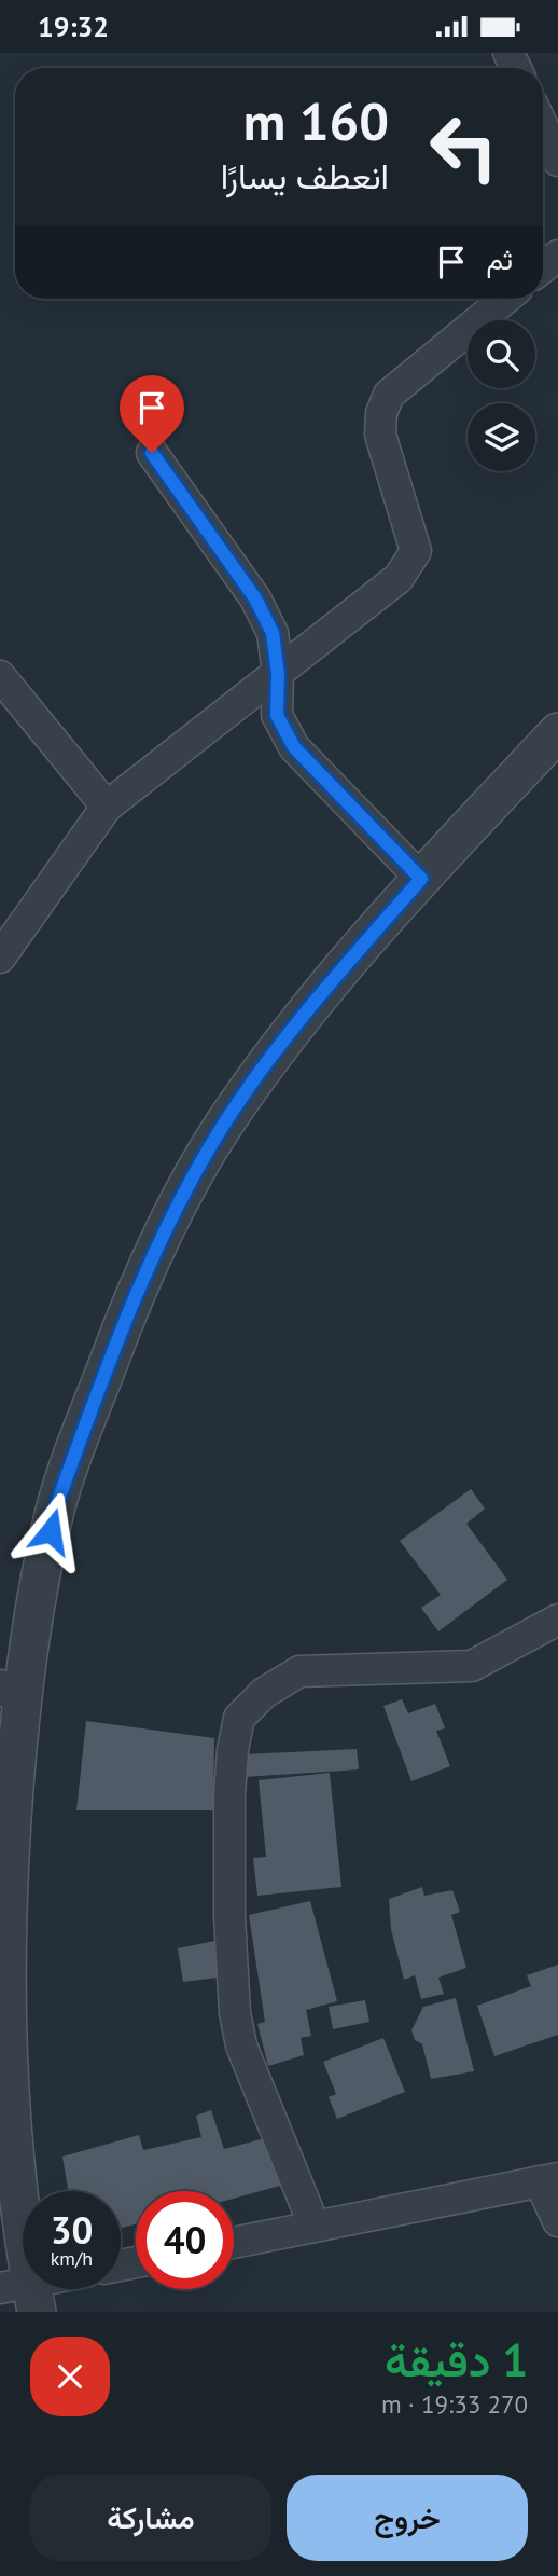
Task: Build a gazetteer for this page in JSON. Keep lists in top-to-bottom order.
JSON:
{
  "page": {
    "status": "19:32",
    "turn": ["160 m", "انعطف يسارًا"],
    "then": "ثم",
    "speed": "30 km/h",
    "limit": "40",
    "heading": ["1 دقيقة", "270 m · 19:33"],
    "buttons": ["خروج", "مشاركة"]
  }
}
